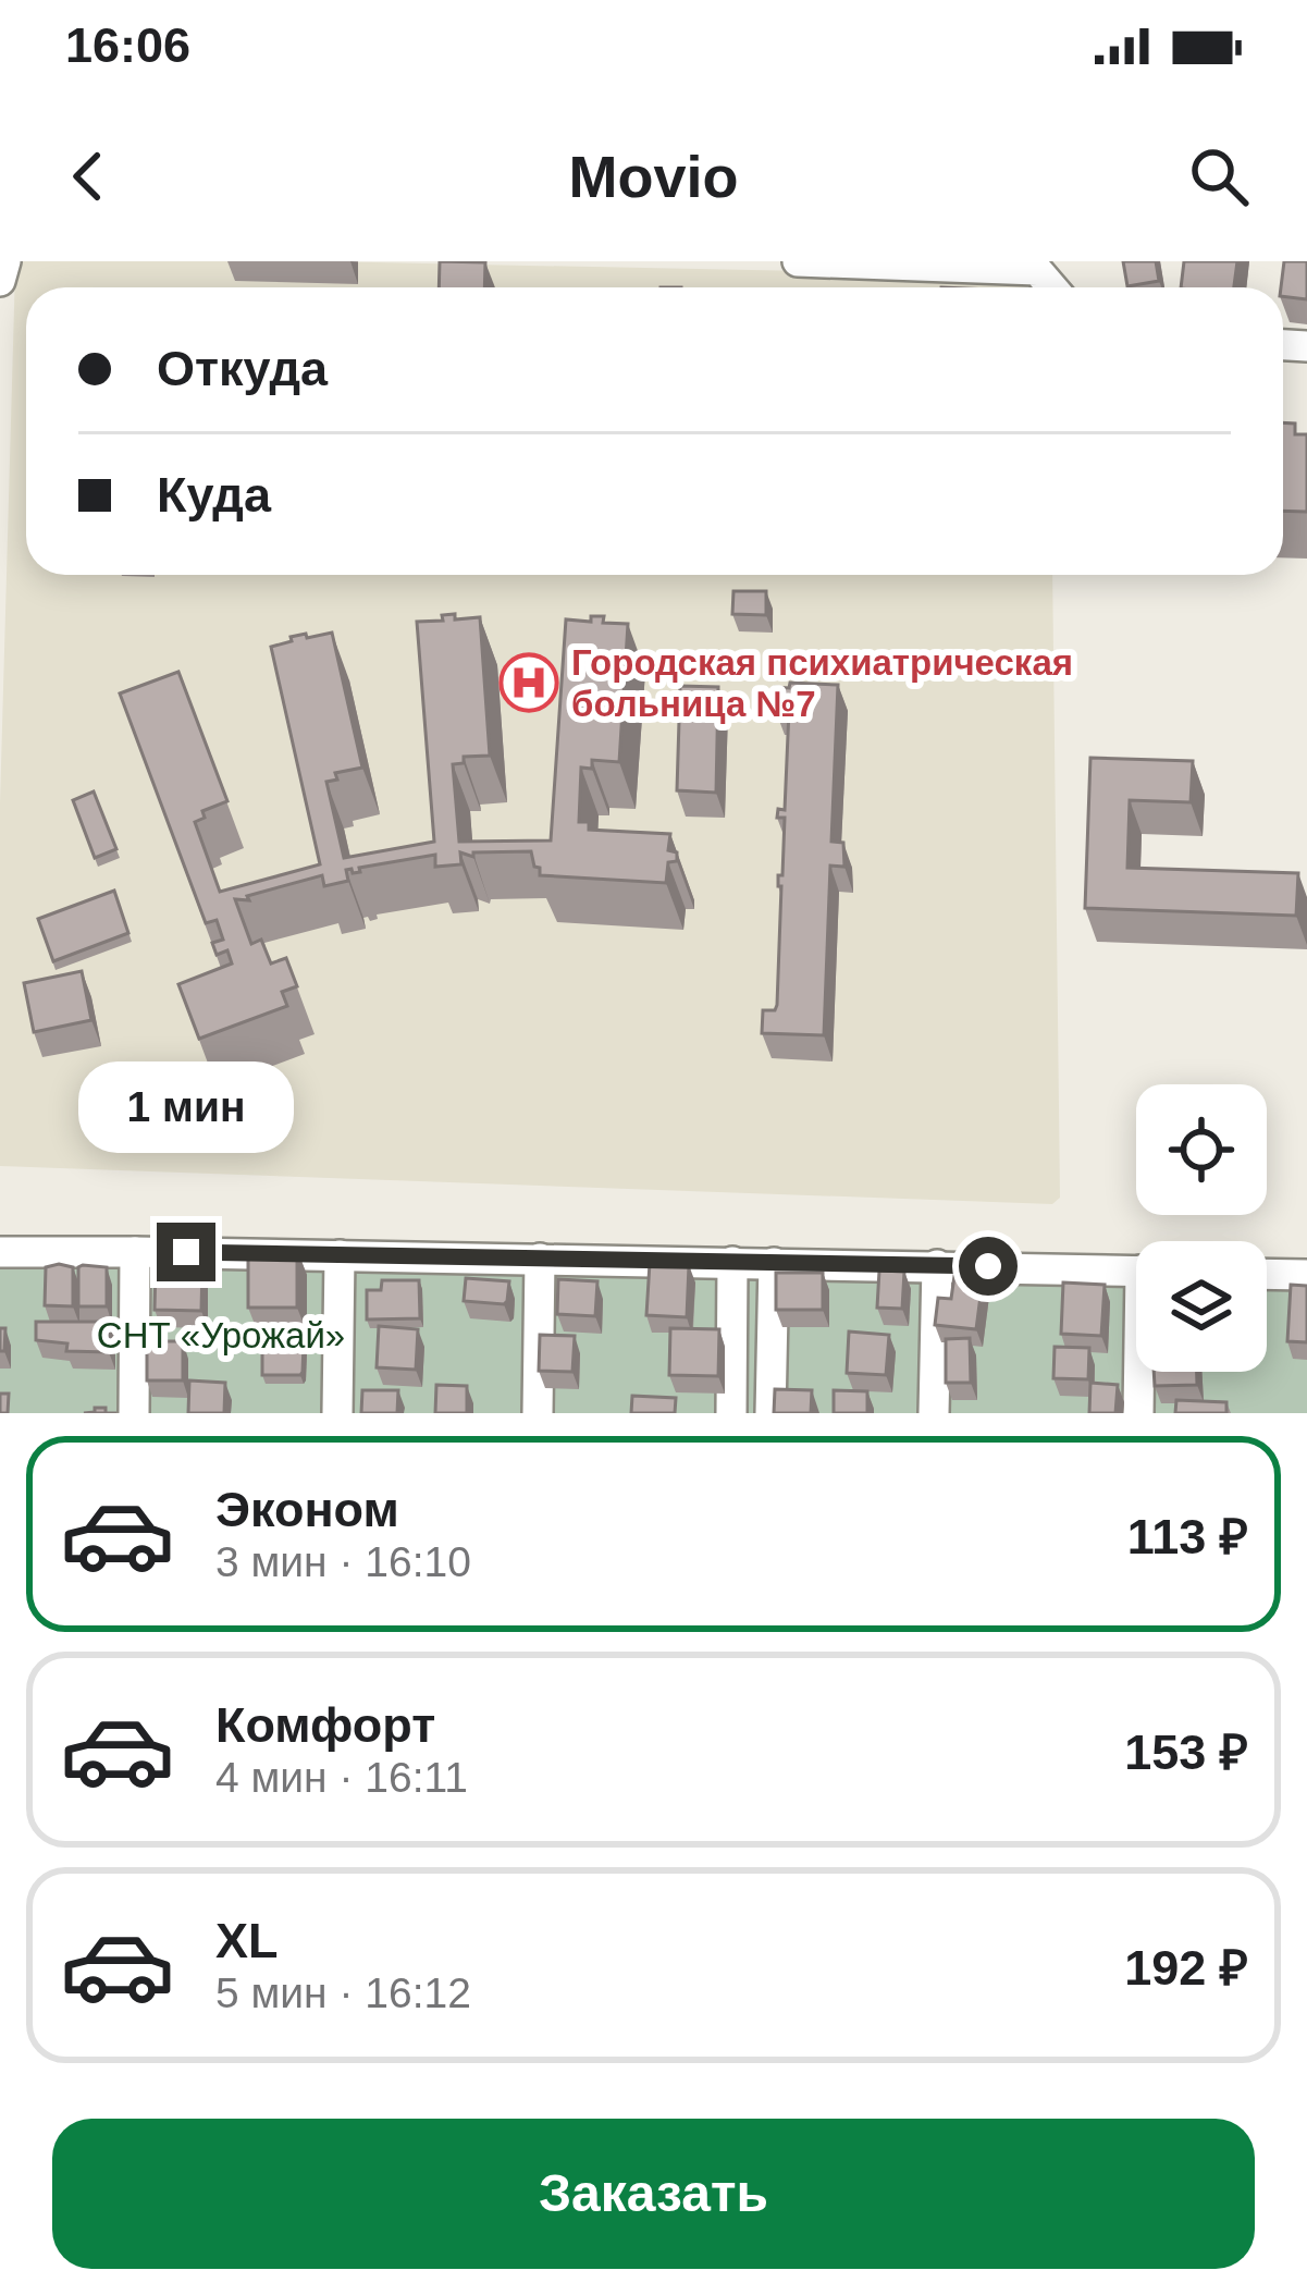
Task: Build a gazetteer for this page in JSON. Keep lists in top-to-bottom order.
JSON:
{
  "parks": ["СНТ «Урожай»"],
  "places": {
    "hospital": ["Городская психиатрическая больница №7"]
  },
  "page": {
    "status": "16:06",
    "header": "Movio",
    "banner": ["Откуда", "Куда"],
    "bubble": "1 мин",
    "list": [
      {
        "name": "Эконом",
        "note": "3 мин · 16:10",
        "value": "113 ₽"
      },
      {
        "name": "Комфорт",
        "note": "4 мин · 16:11",
        "value": "153 ₽"
      },
      {
        "name": "XL",
        "note": "5 мин · 16:12",
        "value": "192 ₽"
      }
    ],
    "buttons": "Заказать"
  }
}
